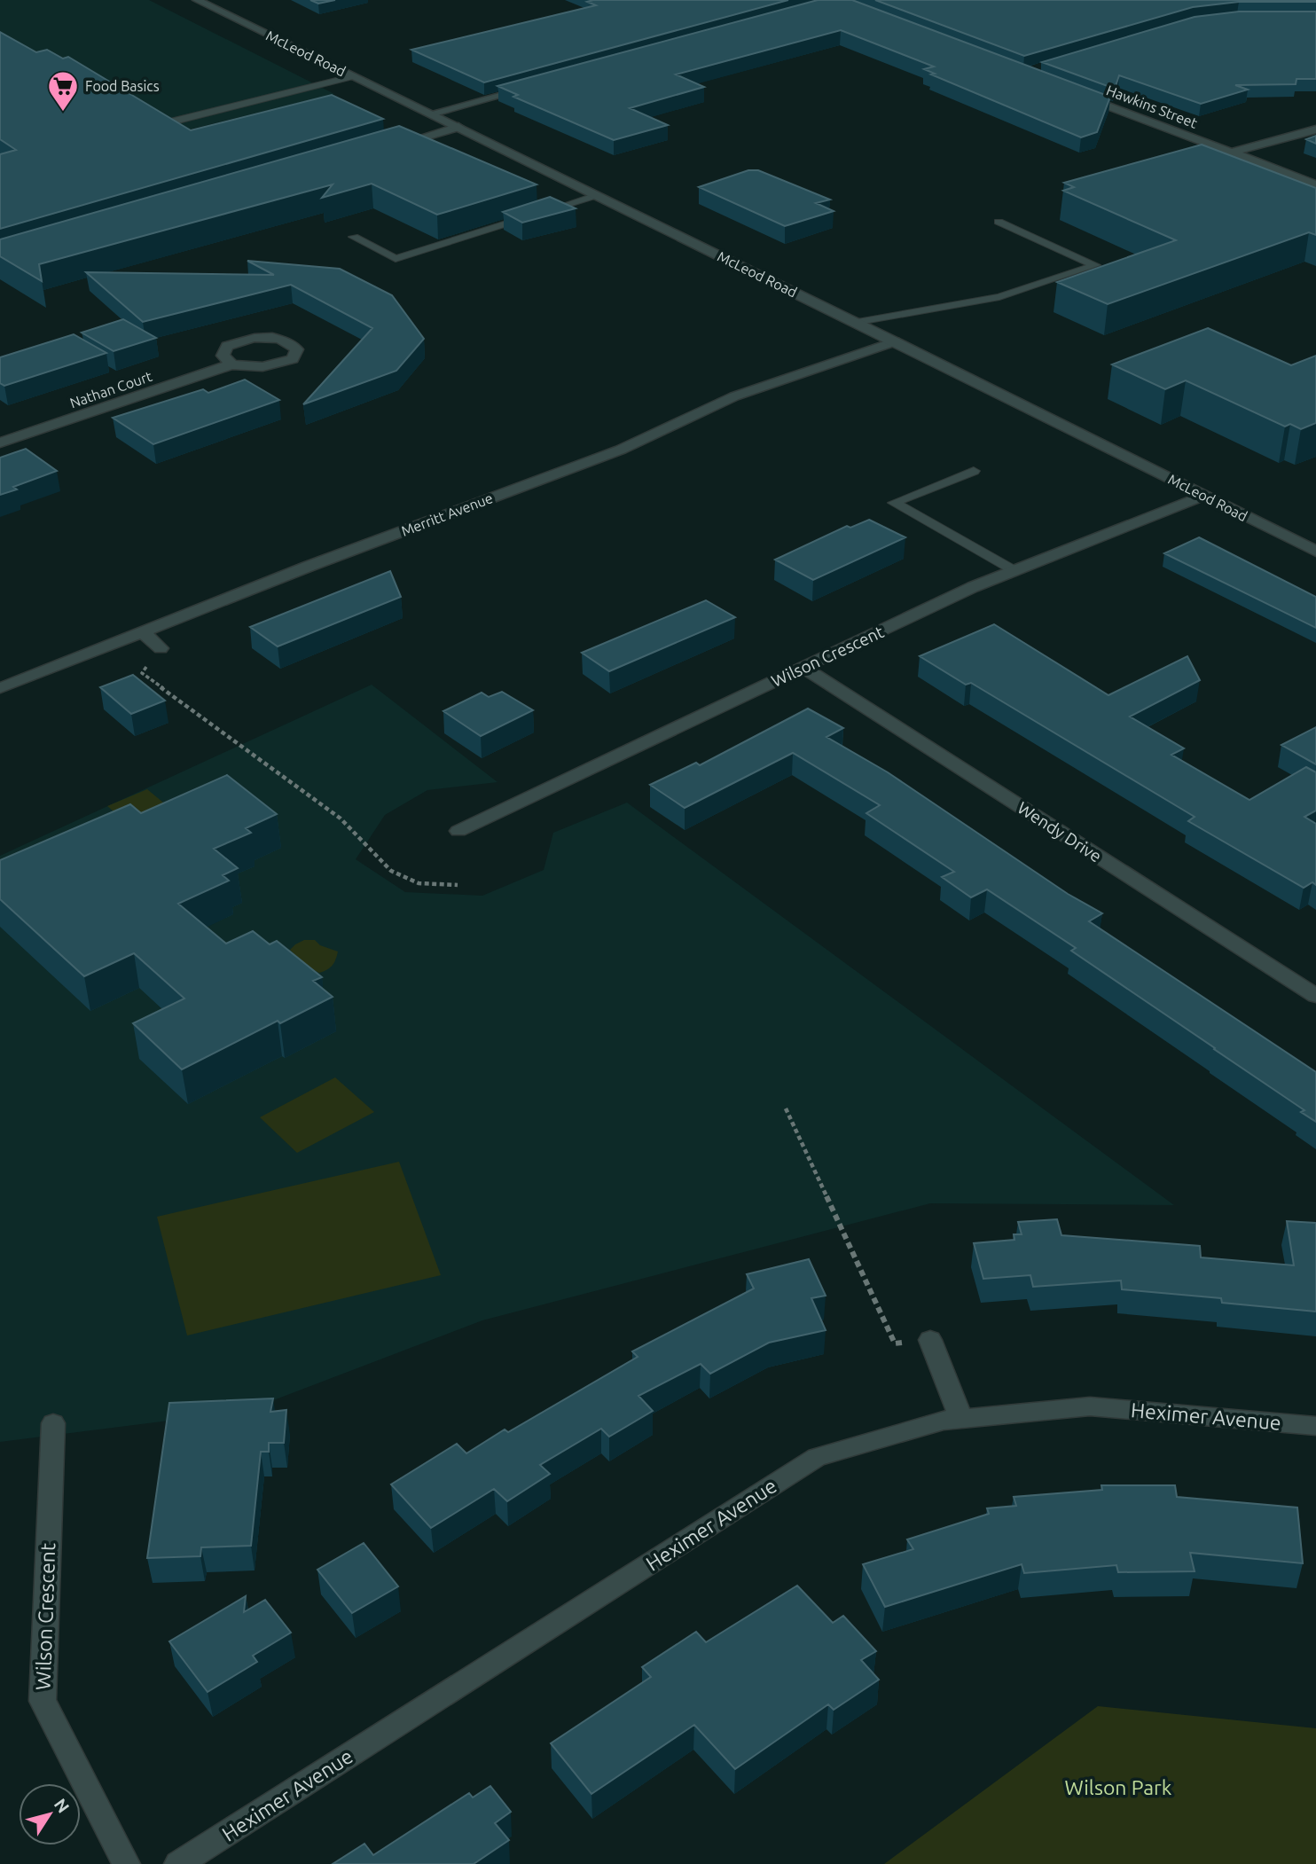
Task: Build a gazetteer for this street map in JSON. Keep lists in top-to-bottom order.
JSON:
{
  "streets": {
    "street": [
      "McLeod Road",
      "Hawkins Street",
      "Nathan Court",
      "Merritt Avenue",
      "Wilson Crescent",
      "Wendy Drive",
      "Heximer Avenue"
    ]
  },
  "crossings": [
    ["McLeod Road", "Merritt Avenue"],
    ["McLeod Road", "Wilson Crescent"],
    ["Wilson Crescent", "Wendy Drive"]
  ],
  "parks": ["Wilson Park"],
  "places": {
    "supermarket": ["Food Basics"]
  },
  "north": "top right"
}
